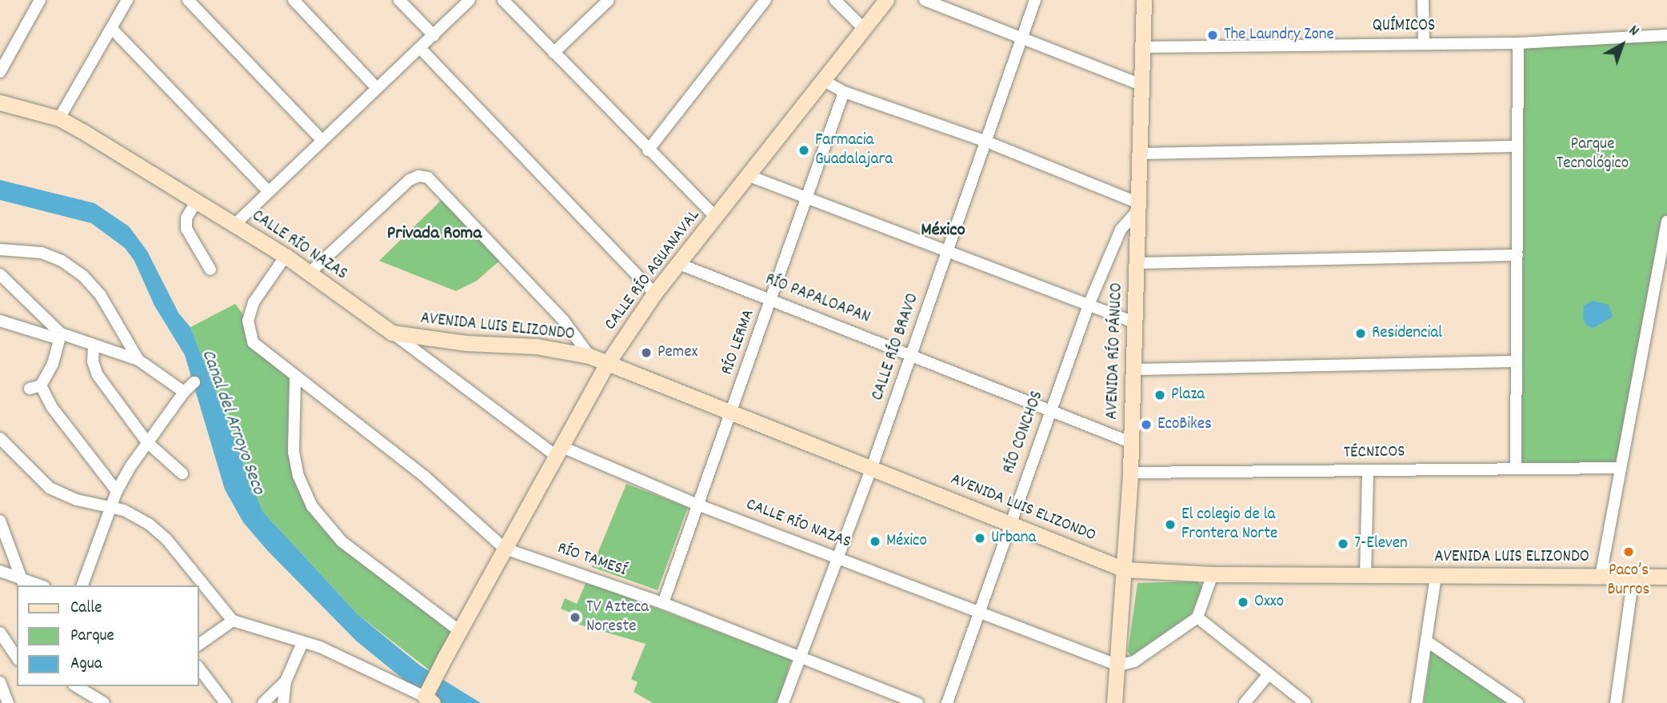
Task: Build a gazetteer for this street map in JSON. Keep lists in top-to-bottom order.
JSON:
{
  "streets": {
    "street": [
      "QUÍMICOS",
      "CALLE RÍO NAZAS",
      "CALLE RÍO AGUANAVAL",
      "RÍO PAPALOAPAN",
      "AVENIDA LUIS ELIZONDO",
      "RÍO LERMA",
      "CALLE RÍO BRAVO",
      "AVENIDA RÍO PÁNUCO",
      "RÍO CONCHOS",
      "TÉCNICOS",
      "RÍO TAMESÍ"
    ]
  },
  "crossings": [
    ["QUÍMICOS", "AVENIDA RÍO PÁNUCO"],
    ["CALLE RÍO NAZAS", "CALLE RÍO AGUANAVAL"],
    ["CALLE RÍO NAZAS", "AVENIDA LUIS ELIZONDO"],
    ["CALLE RÍO NAZAS", "RÍO LERMA"],
    ["CALLE RÍO NAZAS", "CALLE RÍO BRAVO"],
    ["CALLE RÍO NAZAS", "AVENIDA RÍO PÁNUCO"],
    ["CALLE RÍO NAZAS", "RÍO CONCHOS"],
    ["CALLE RÍO NAZAS", "RÍO TAMESÍ"],
    ["CALLE RÍO AGUANAVAL", "RÍO PAPALOAPAN"],
    ["CALLE RÍO AGUANAVAL", "AVENIDA LUIS ELIZONDO"],
    ["CALLE RÍO AGUANAVAL", "RÍO TAMESÍ"],
    ["RÍO PAPALOAPAN", "RÍO LERMA"],
    ["RÍO PAPALOAPAN", "CALLE RÍO BRAVO"],
    ["RÍO PAPALOAPAN", "AVENIDA RÍO PÁNUCO"],
    ["RÍO PAPALOAPAN", "RÍO CONCHOS"],
    ["AVENIDA LUIS ELIZONDO", "RÍO LERMA"],
    ["AVENIDA LUIS ELIZONDO", "CALLE RÍO BRAVO"],
    ["AVENIDA LUIS ELIZONDO", "AVENIDA RÍO PÁNUCO"],
    ["AVENIDA LUIS ELIZONDO", "RÍO CONCHOS"],
    ["RÍO LERMA", "RÍO TAMESÍ"],
    ["CALLE RÍO BRAVO", "RÍO TAMESÍ"],
    ["AVENIDA RÍO PÁNUCO", "RÍO CONCHOS"],
    ["AVENIDA RÍO PÁNUCO", "TÉCNICOS"]
  ],
  "districts": ["México", "Privada Roma"],
  "water": ["Canal del Arroyo Seco"],
  "parks": ["Parque Tecnológico"],
  "places": [
    "The Laundry Zone",
    "Farmacia Guadalajara",
    "Residencial",
    "Pemex",
    "Plaza",
    "EcoBikes",
    "El colegio de la Frontera Norte",
    "Urbana",
    "México",
    "7-Eleven",
    "Paco’s Burros",
    "Oxxo",
    "TV Azteca Noreste"
  ],
  "legend": ["Calle", "Parque", "Agua"],
  "north": "top right"
}
